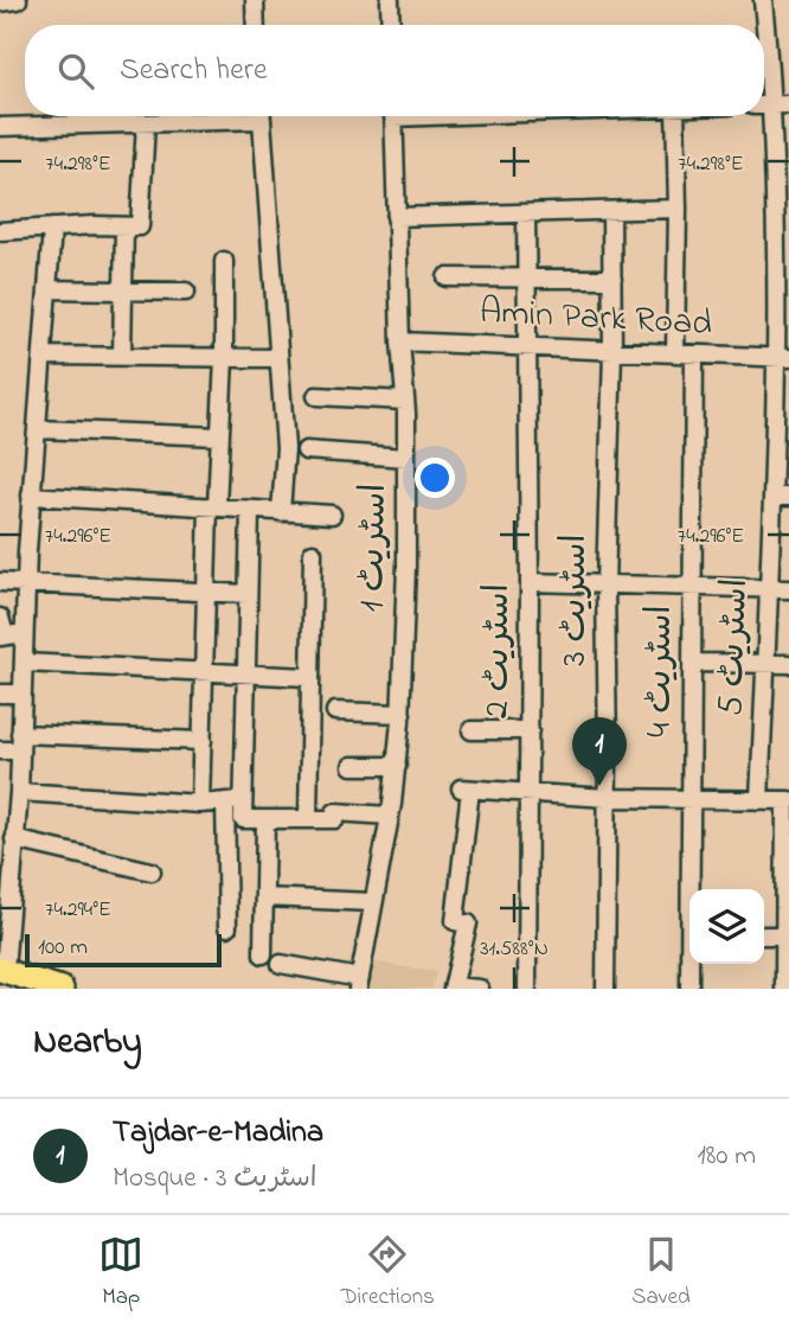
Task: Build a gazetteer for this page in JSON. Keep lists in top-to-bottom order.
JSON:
{
  "streets": {
    "street": [
      "Amin Park Road",
      "اسٹریٹ 1",
      "اسٹریٹ 3",
      "اسٹریٹ 5",
      "اسٹریٹ 2",
      "اسٹریٹ 4"
    ]
  },
  "crossings": [
    ["Amin Park Road", "اسٹریٹ 1"],
    ["Amin Park Road", "اسٹریٹ 3"],
    ["Amin Park Road", "اسٹریٹ 5"],
    ["Amin Park Road", "اسٹریٹ 2"],
    ["Amin Park Road", "اسٹریٹ 4"]
  ],
  "scale_bar": "100 m",
  "page": {
    "search": "Search here",
    "pins": "1",
    "scale": "100 m",
    "heading": "Nearby",
    "list": [
      {
        "mark": "1",
        "name": "Tajdar-e-Madina",
        "note": "Mosque · اسٹریٹ 3",
        "value": "180 m"
      }
    ],
    "nav": ["Map", "Directions", "Saved"]
  },
  "coordinates": [
    "74.298°E",
    "74.296°E",
    "74.294°E",
    "31.588°N"
  ]
}
